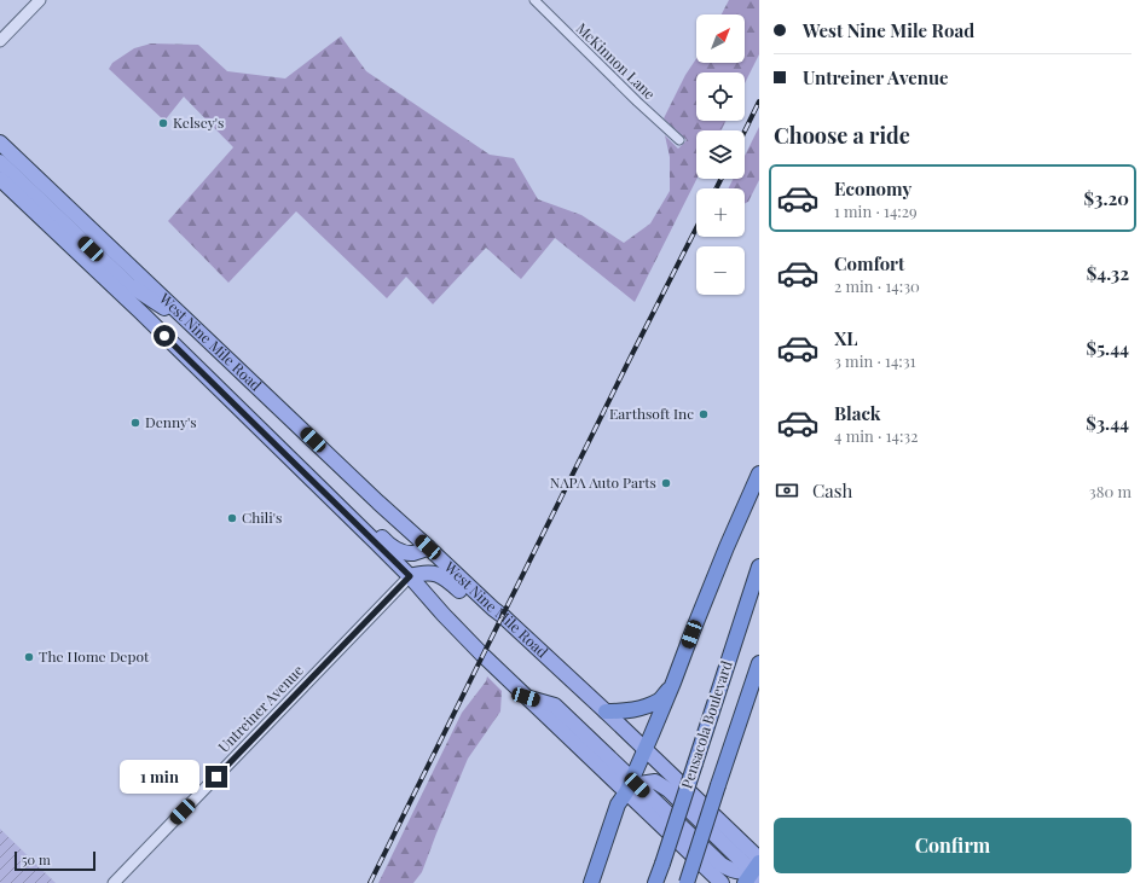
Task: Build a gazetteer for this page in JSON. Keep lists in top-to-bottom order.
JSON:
{
  "streets": {
    "highway": ["Pensacola Boulevard"],
    "main road": ["West Nine Mile Road"],
    "street": ["McKinnon Lane", "Untreiner Avenue"]
  },
  "crossings": [
    ["West Nine Mile Road", "Untreiner Avenue"]
  ],
  "places": [
    "Kelsey's",
    "Earthsoft Inc",
    "Denny's",
    "NAPA Auto Parts",
    "Chili's",
    "The Home Depot"
  ],
  "scale_bar": "50 m",
  "north": "top right",
  "page": {
    "banner": ["West Nine Mile Road", "Untreiner Avenue"],
    "map_buttons": ["+", "−"],
    "heading": "Choose a ride",
    "list": [
      {
        "name": "Economy",
        "note": "1 min · 14:29",
        "value": "$3.20"
      },
      {
        "name": "Comfort",
        "note": "2 min · 14:30",
        "value": "$4.32"
      },
      {
        "name": "XL",
        "note": "3 min · 14:31",
        "value": "$5.44"
      },
      {
        "name": "Black",
        "note": "4 min · 14:32",
        "value": "$3.44"
      }
    ],
    "pay": ["Cash", "380 m"],
    "bubble": "1 min",
    "buttons": "Confirm",
    "scale": "50 m"
  }
}
